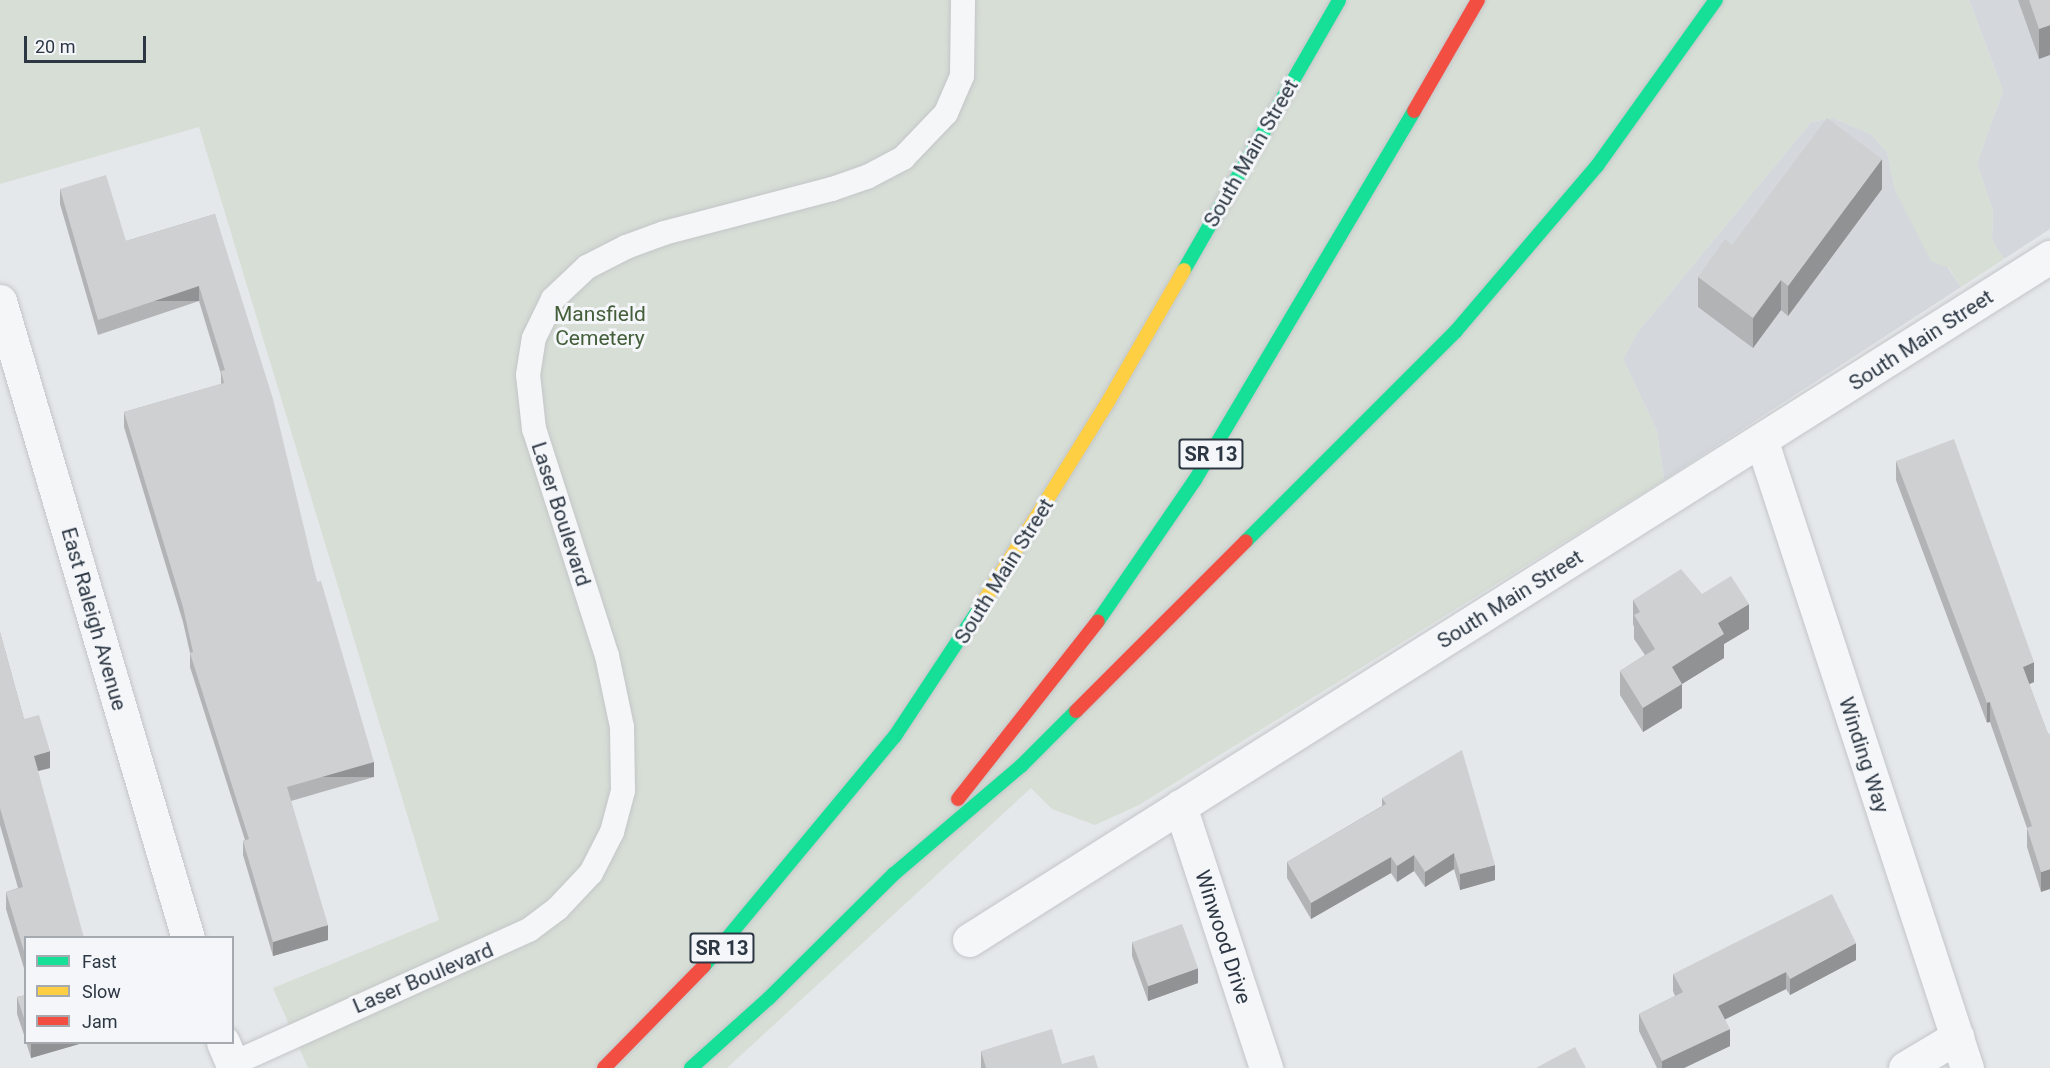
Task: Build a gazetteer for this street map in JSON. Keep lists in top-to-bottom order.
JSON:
{
  "streets": {
    "highway": ["South Main Street", "SR 13"],
    "street": ["East Raleigh Avenue", "Winding Way", "Winwood Drive"],
    "lane": ["Laser Boulevard"]
  },
  "crossings": [
    ["South Main Street", "Winding Way"],
    ["South Main Street", "Winwood Drive"]
  ],
  "parks": ["Mansfield Cemetery"],
  "legend": ["Fast", "Slow", "Jam"],
  "scale_bar": "20 m"
}
